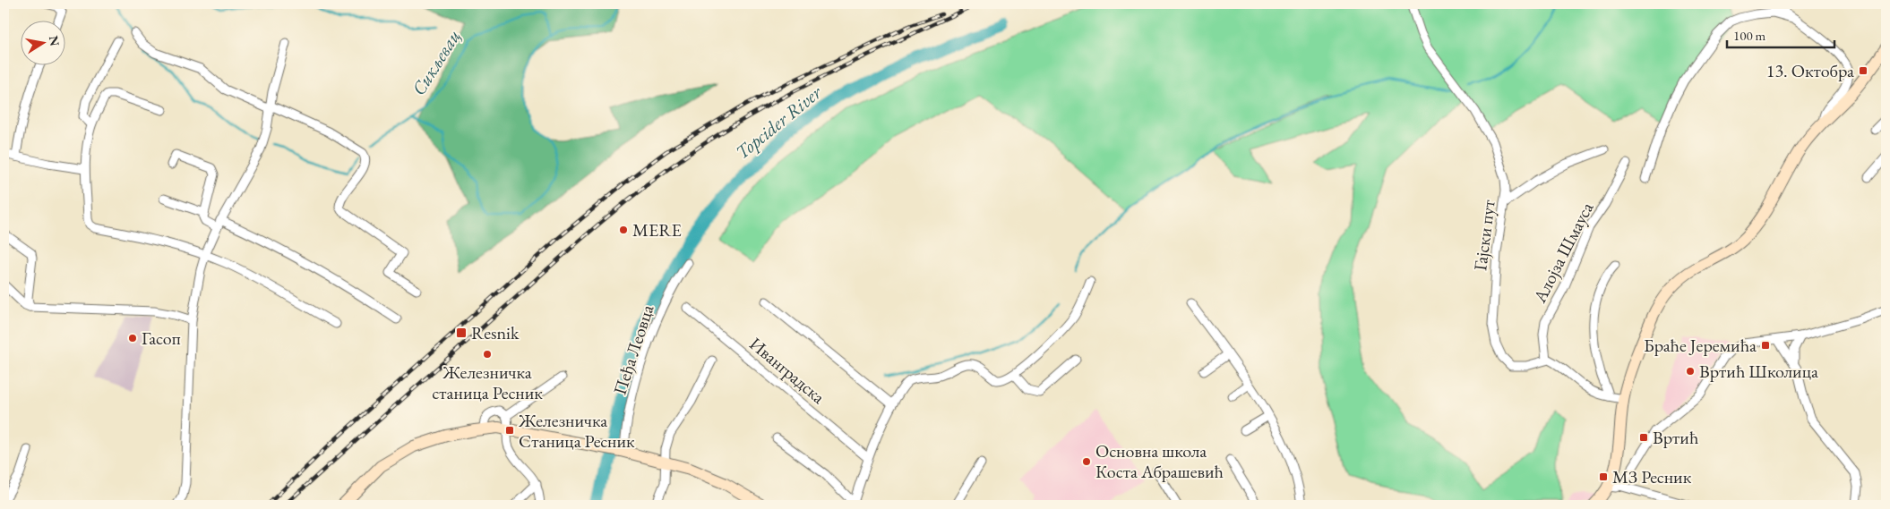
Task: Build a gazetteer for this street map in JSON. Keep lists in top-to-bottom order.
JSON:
{
  "streets": {
    "street": [
      "Гајски пут",
      "Алојза Шмауса",
      "Пеђа Леовца",
      "Иванградска"
    ]
  },
  "crossings": [
    ["Гајски пут", "Алојза Шмауса"]
  ],
  "water": ["Сикљевац", "Topcider River"],
  "places": {
    "transit": [
      "13. Октобра",
      "Resnik",
      "Браће Јеремића",
      "Железничка Станица Ресник",
      "Вртић",
      "МЗ Ресник"
    ],
    "other": [
      "MERE",
      "Гасоп",
      "Железничка станица Ресник",
      "Вртић Школица",
      "Основна школа Коста Абрашевић"
    ]
  },
  "scale_bar": "100 m",
  "north": "right"
}
